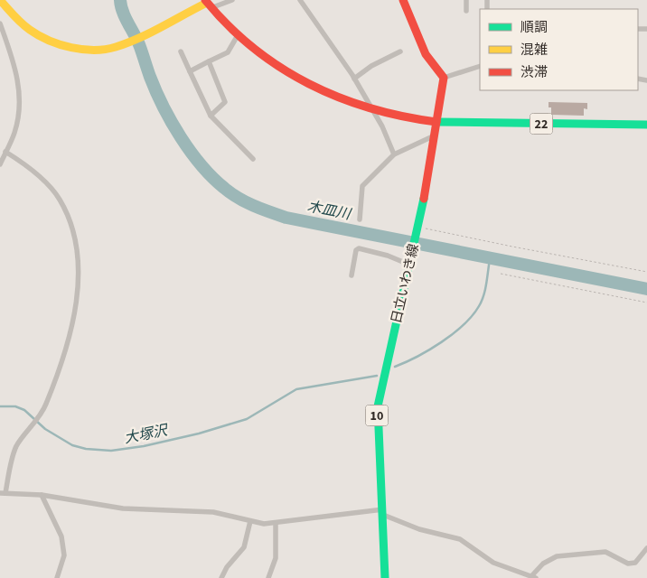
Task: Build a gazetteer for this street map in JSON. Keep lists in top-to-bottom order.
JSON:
{
  "streets": {
    "main road": ["22", "日立いわき線", "10"]
  },
  "crossings": [
    ["22", "日立いわき線"]
  ],
  "water": ["木皿川", "大塚沢"],
  "legend": ["順調", "混雑", "渋滞"]
}
